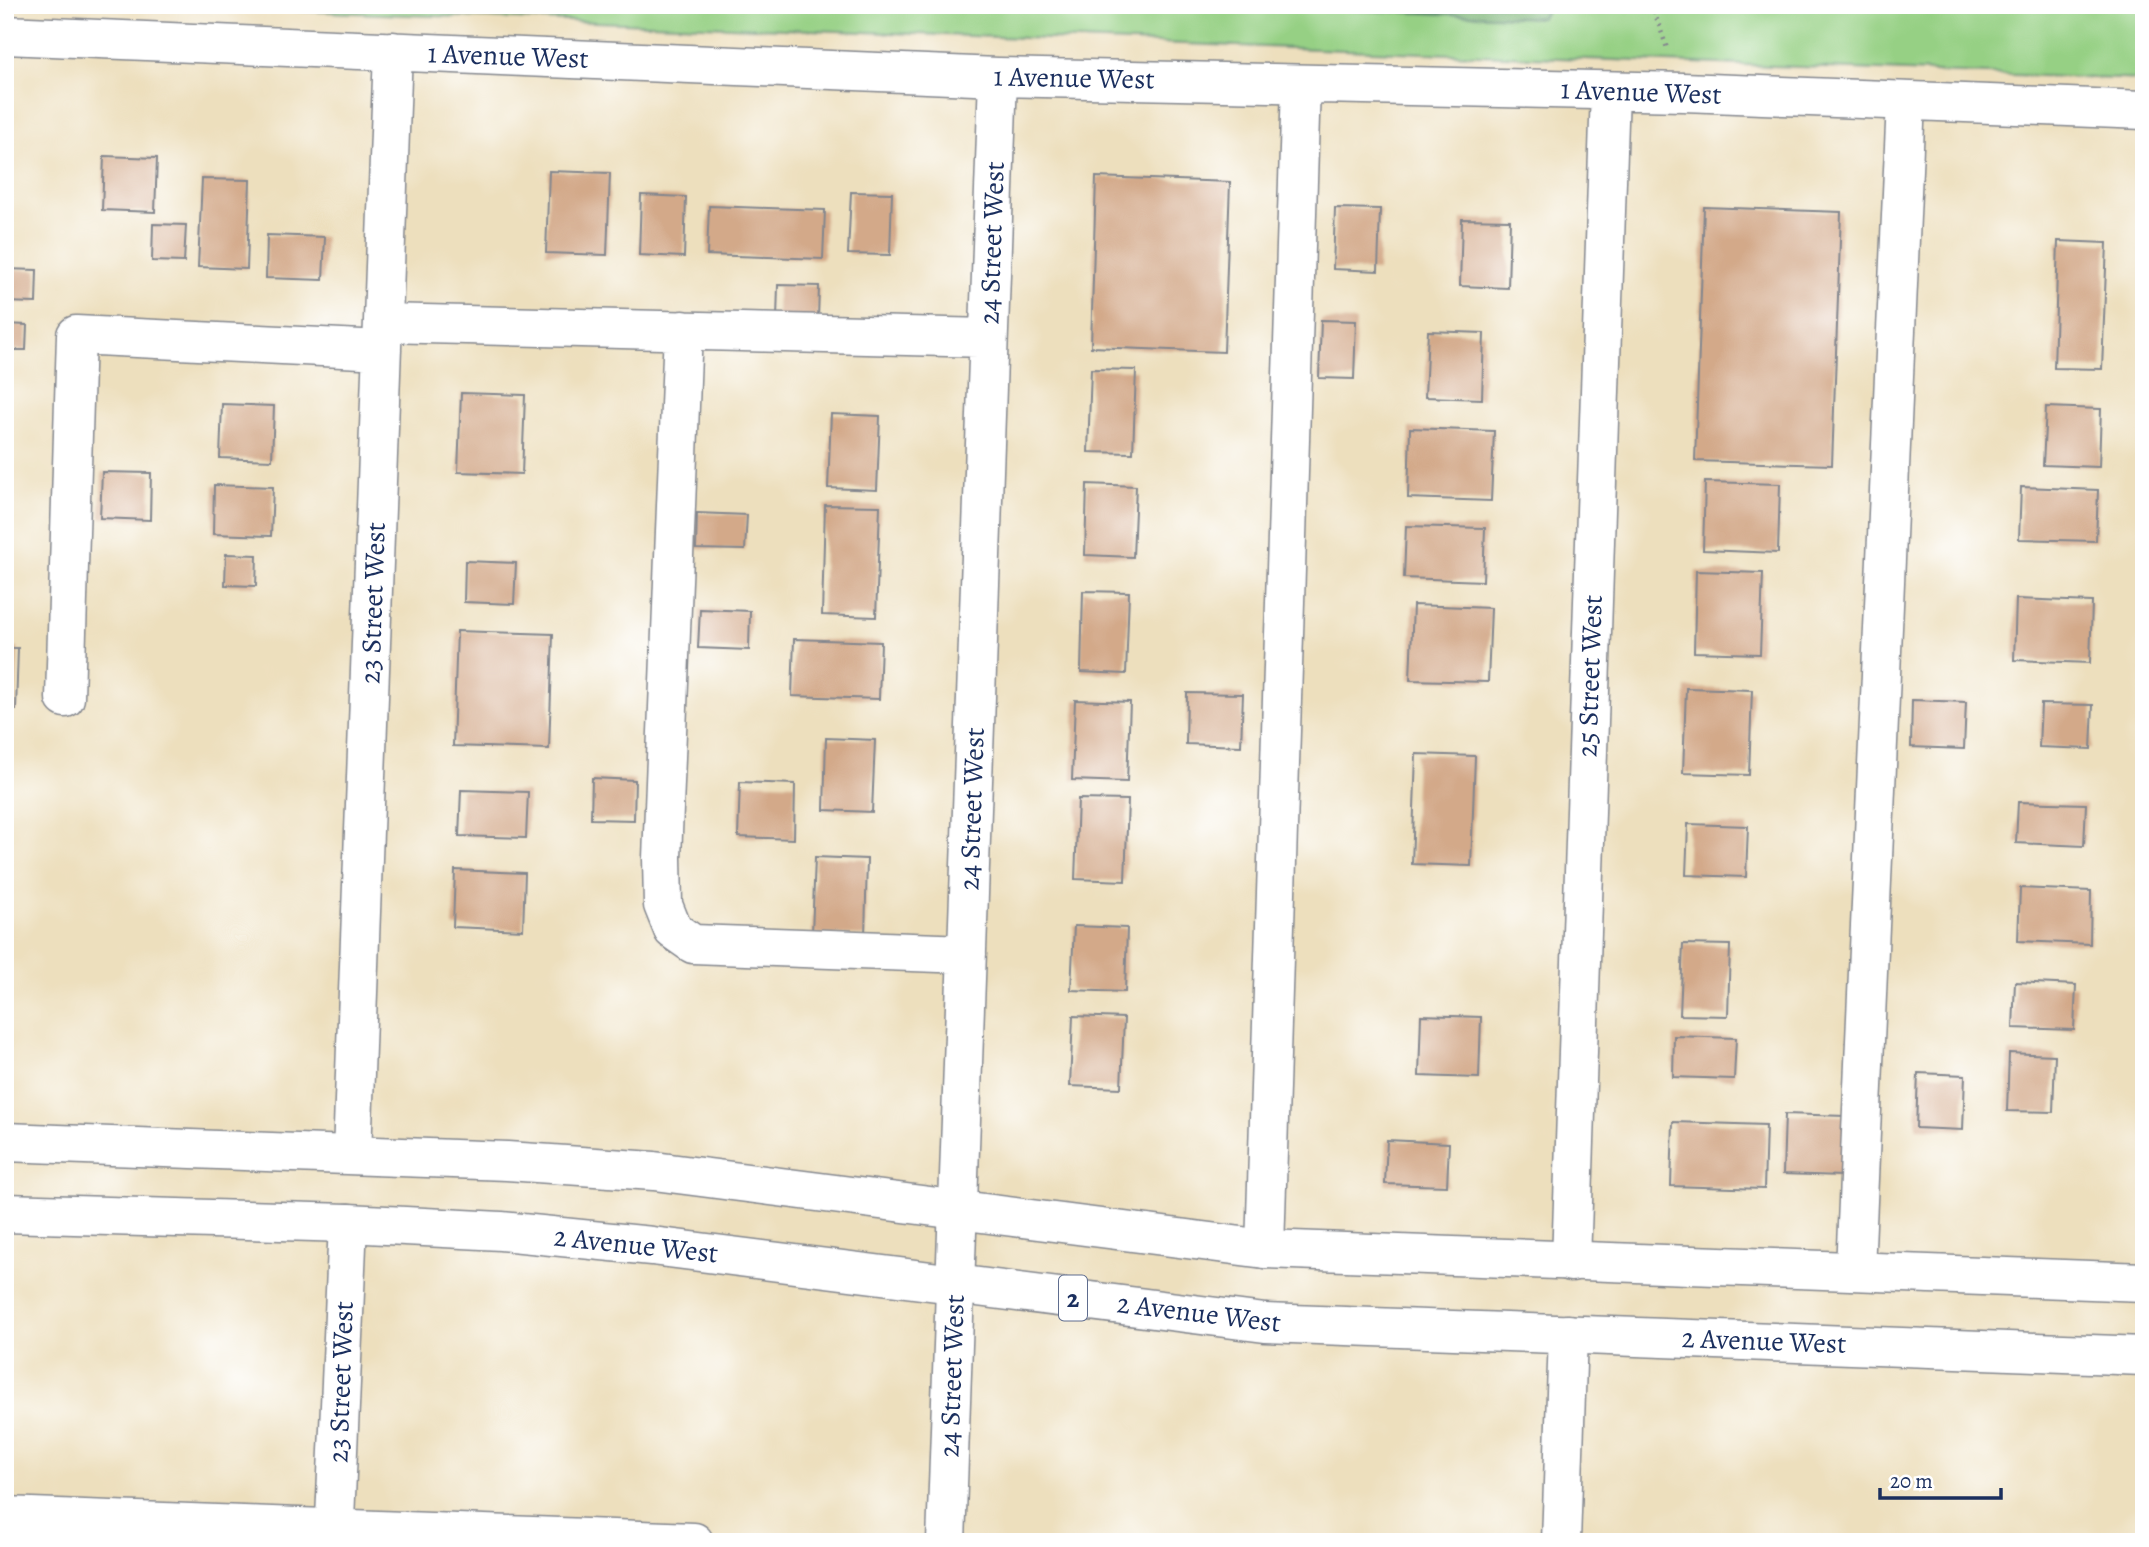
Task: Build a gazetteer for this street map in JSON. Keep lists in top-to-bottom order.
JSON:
{
  "streets": {
    "main road": [
      "1 Avenue West",
      "24 Street West",
      "23 Street West",
      "25 Street West",
      "2 Avenue West",
      "2"
    ]
  },
  "crossings": [
    ["1 Avenue West", "24 Street West"],
    ["1 Avenue West", "23 Street West"],
    ["1 Avenue West", "25 Street West"],
    ["24 Street West", "2 Avenue West"],
    ["23 Street West", "2 Avenue West"]
  ],
  "scale_bar": "20 m"
}
